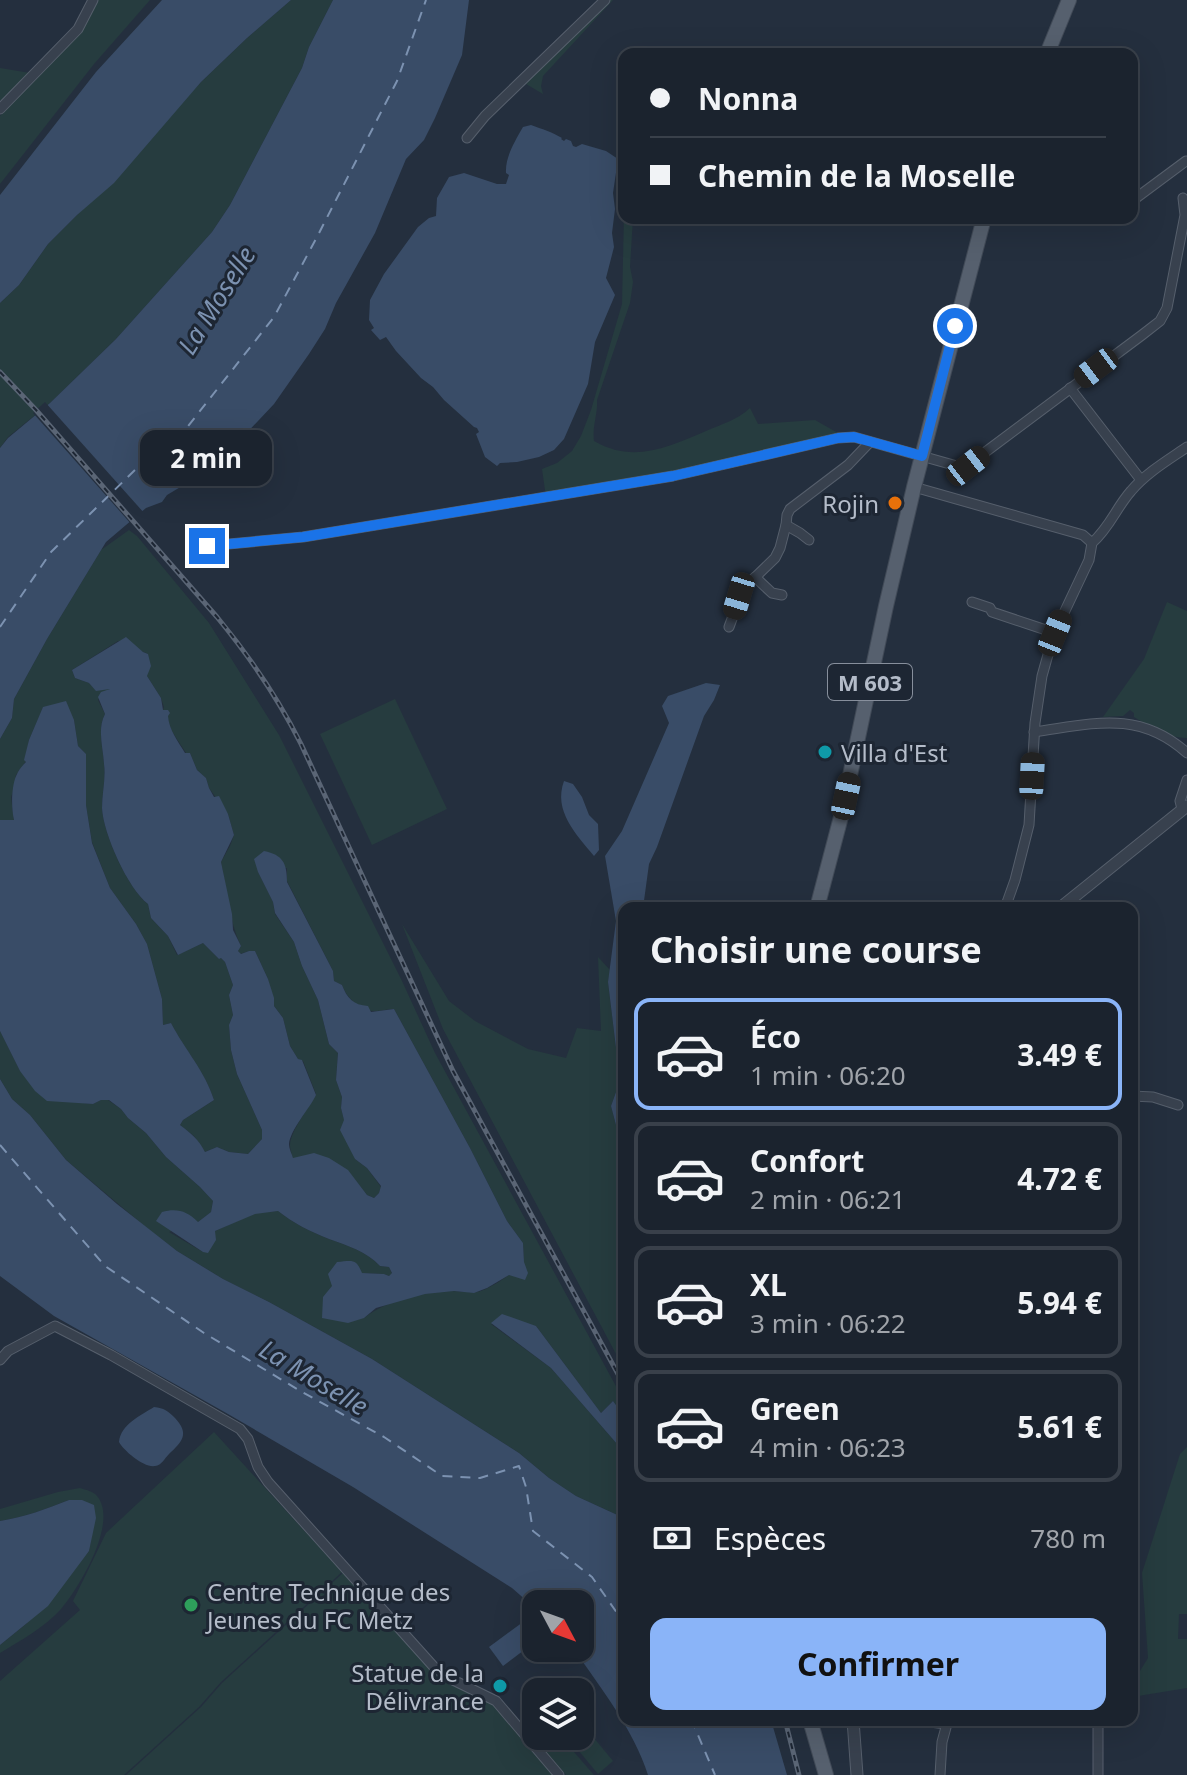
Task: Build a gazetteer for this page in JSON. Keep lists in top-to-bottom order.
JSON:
{
  "streets": {
    "main road": ["M 603"]
  },
  "water": ["La Moselle"],
  "places": [
    "Rojin",
    "Villa d'Est",
    "Centre Technique des Jeunes du FC Metz",
    "Statue de la Délivrance"
  ],
  "north": "bottom right",
  "page": {
    "banner": ["Nonna", "Chemin de la Moselle"],
    "bubble": "2 min",
    "heading": "Choisir une course",
    "list": [
      {
        "name": "Éco",
        "note": "1 min · 06:20",
        "value": "3.49 €"
      },
      {
        "name": "Confort",
        "note": "2 min · 06:21",
        "value": "4.72 €"
      },
      {
        "name": "XL",
        "note": "3 min · 06:22",
        "value": "5.94 €"
      },
      {
        "name": "Green",
        "note": "4 min · 06:23",
        "value": "5.61 €"
      }
    ],
    "pay": ["Espèces", "780 m"],
    "buttons": "Confirmer"
  }
}
